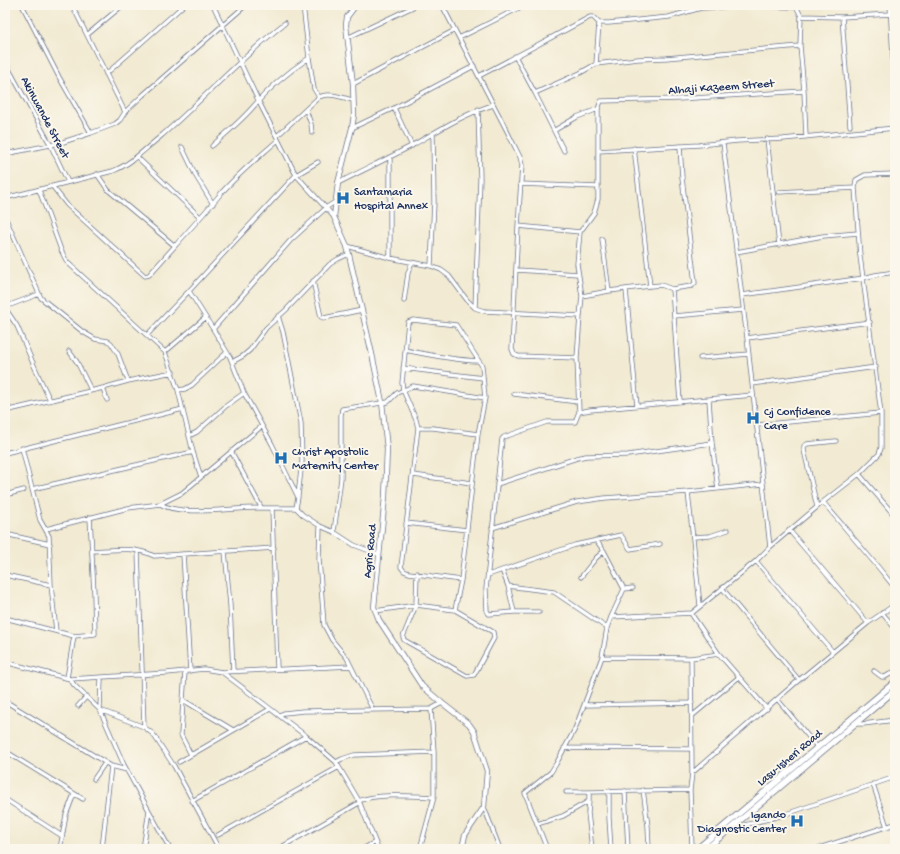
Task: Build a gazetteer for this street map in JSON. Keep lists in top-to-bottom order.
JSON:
{
  "streets": {
    "main road": ["Lasu-Isheri Road"],
    "street": ["Alhaji Kazeem Street", "Akinwande Street", "Agric Road"]
  },
  "places": {
    "hospital": [
      "Santamaria Hospital Annex",
      "Cj Confidence Care",
      "Christ Apostolic Maternity Center",
      "Igando Diagnostic Center"
    ]
  }
}
